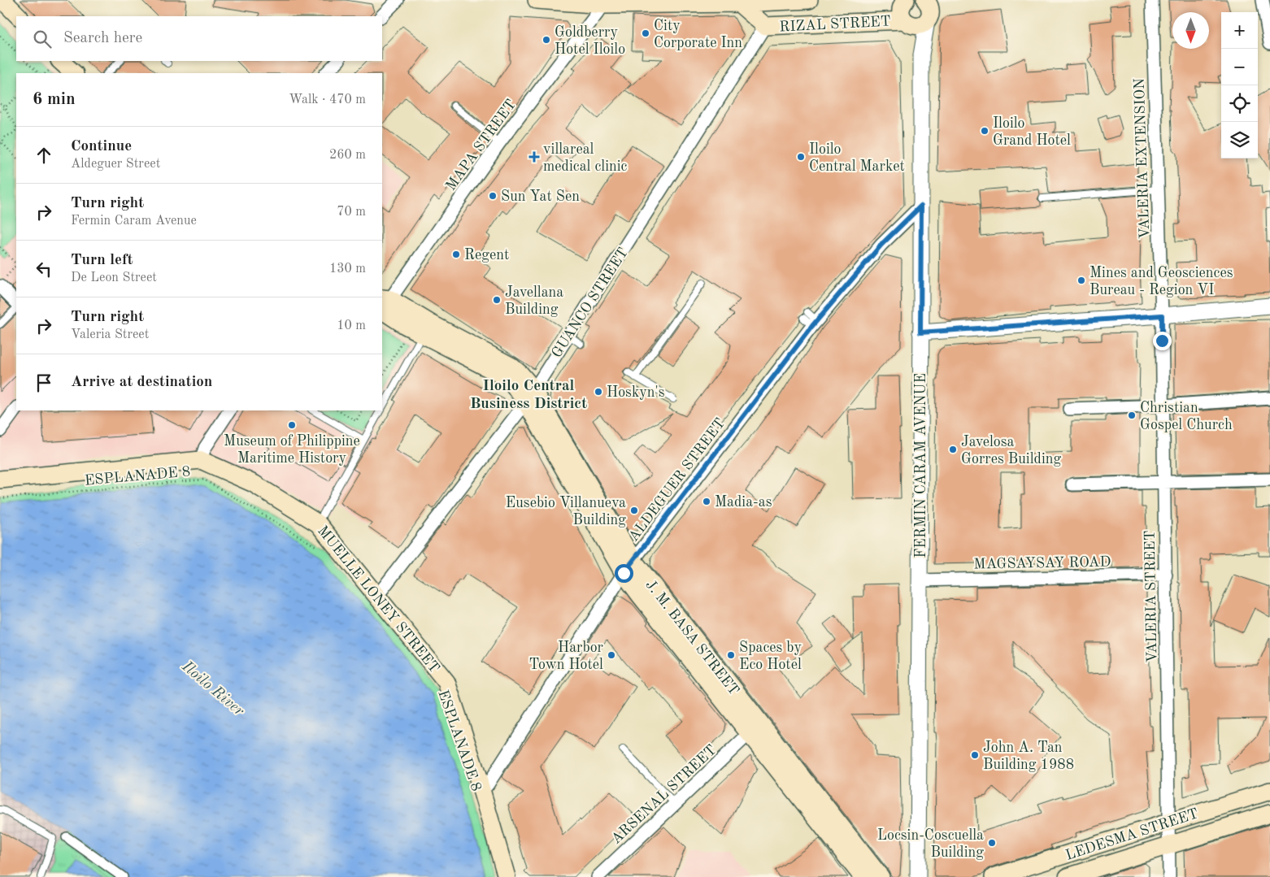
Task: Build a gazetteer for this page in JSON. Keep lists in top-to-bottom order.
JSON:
{
  "streets": {
    "main road": [
      "RIZAL STREET",
      "MUELLE LONEY STREET",
      "J. M. BASA STREET",
      "LEDESMA STREET"
    ],
    "street": [
      "MAPA STREET",
      "VALERIA EXTENSION",
      "GUANCO STREET",
      "FERMIN CARAM AVENUE",
      "ALDEGUER STREET",
      "MAGSAYSAY ROAD",
      "VALERIA STREET",
      "ARSENAL STREET"
    ],
    "path": ["ESPLANADE 8"]
  },
  "crossings": [
    ["RIZAL STREET", "MAPA STREET"],
    ["RIZAL STREET", "GUANCO STREET"],
    ["RIZAL STREET", "FERMIN CARAM AVENUE"],
    ["MAPA STREET", "J. M. BASA STREET"],
    ["VALERIA EXTENSION", "VALERIA STREET"],
    ["GUANCO STREET", "MUELLE LONEY STREET"],
    ["GUANCO STREET", "J. M. BASA STREET"],
    ["FERMIN CARAM AVENUE", "ALDEGUER STREET"],
    ["FERMIN CARAM AVENUE", "MAGSAYSAY ROAD"],
    ["ALDEGUER STREET", "MUELLE LONEY STREET"],
    ["ALDEGUER STREET", "J. M. BASA STREET"],
    ["MAGSAYSAY ROAD", "VALERIA STREET"],
    ["VALERIA STREET", "LEDESMA STREET"],
    ["J. M. BASA STREET", "ARSENAL STREET"]
  ],
  "districts": ["Iloilo Central Business District"],
  "water": ["Iloilo River"],
  "places": {
    "other": [
      "City Corporate Inn",
      "Goldberry Hotel Iloilo",
      "Iloilo Grand Hotel",
      "Iloilo Central Market",
      "Sun Yat Sen",
      "Regent",
      "Mines and Geosciences Bureau - Region VI",
      "Javellana Building",
      "Hoskyn's",
      "Christian Gospel Church",
      "Museum of Philippine Maritime History",
      "Javelosa Gorres Building",
      "Madia-as",
      "Eusebio Villanueva Building",
      "Harbor Town Hotel",
      "Spaces by Eco Hotel",
      "John A. Tan Building 1988",
      "Locsin-Coscuella Building"
    ],
    "health": ["villareal medical clinic"]
  },
  "north": "bottom",
  "page": {
    "map_buttons": ["+", "−"],
    "search": "Search here",
    "heading": ["6 min", "Walk · 470 m"],
    "list": [
      ["Continue", "Aldeguer Street", "260 m"],
      ["Turn right", "Fermin Caram Avenue", "70 m"],
      ["Turn left", "De Leon Street", "130 m"],
      ["Turn right", "Valeria Street", "10 m"],
      "Arrive at destination"
    ]
  }
}
